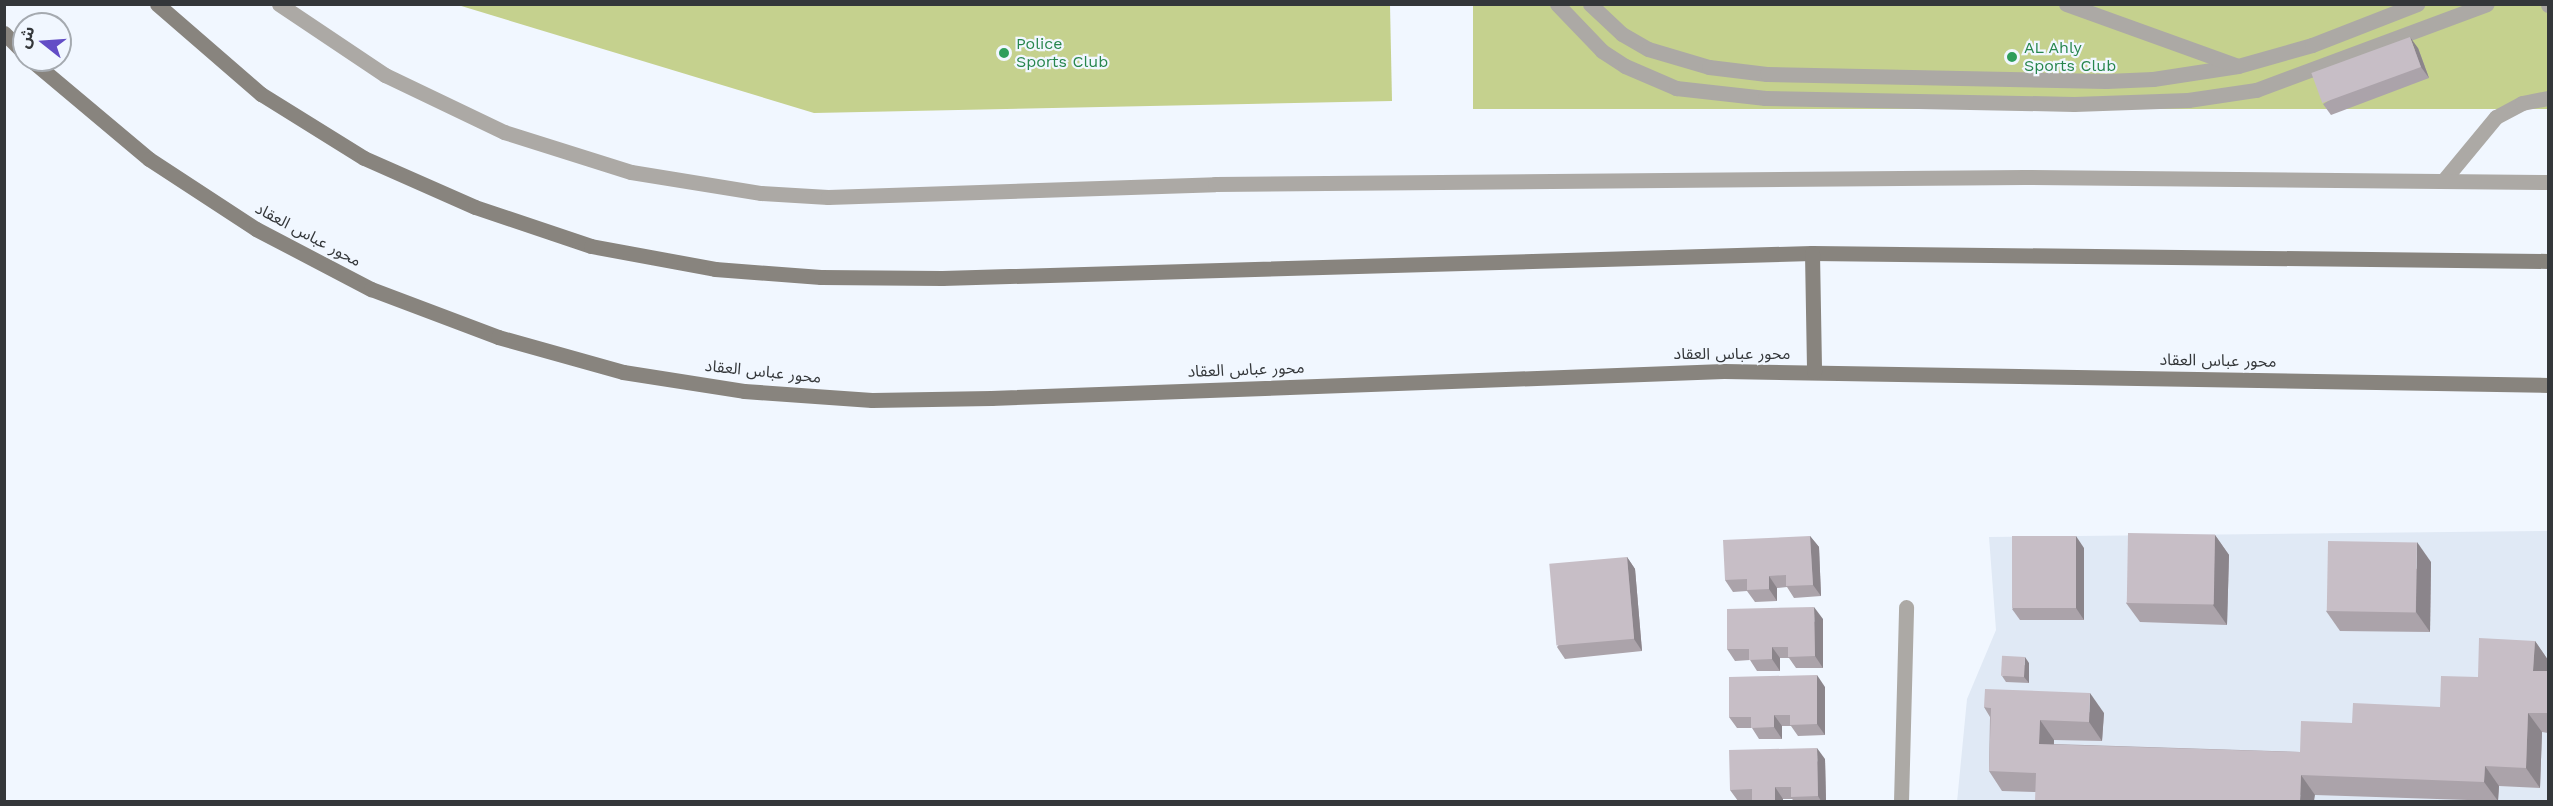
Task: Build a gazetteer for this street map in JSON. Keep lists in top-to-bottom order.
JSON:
{
  "streets": {
    "main road": ["محور عباس العقاد"]
  },
  "places": ["Police Sports Club", "AL Ahly Sports Club"],
  "north": "left"
}
